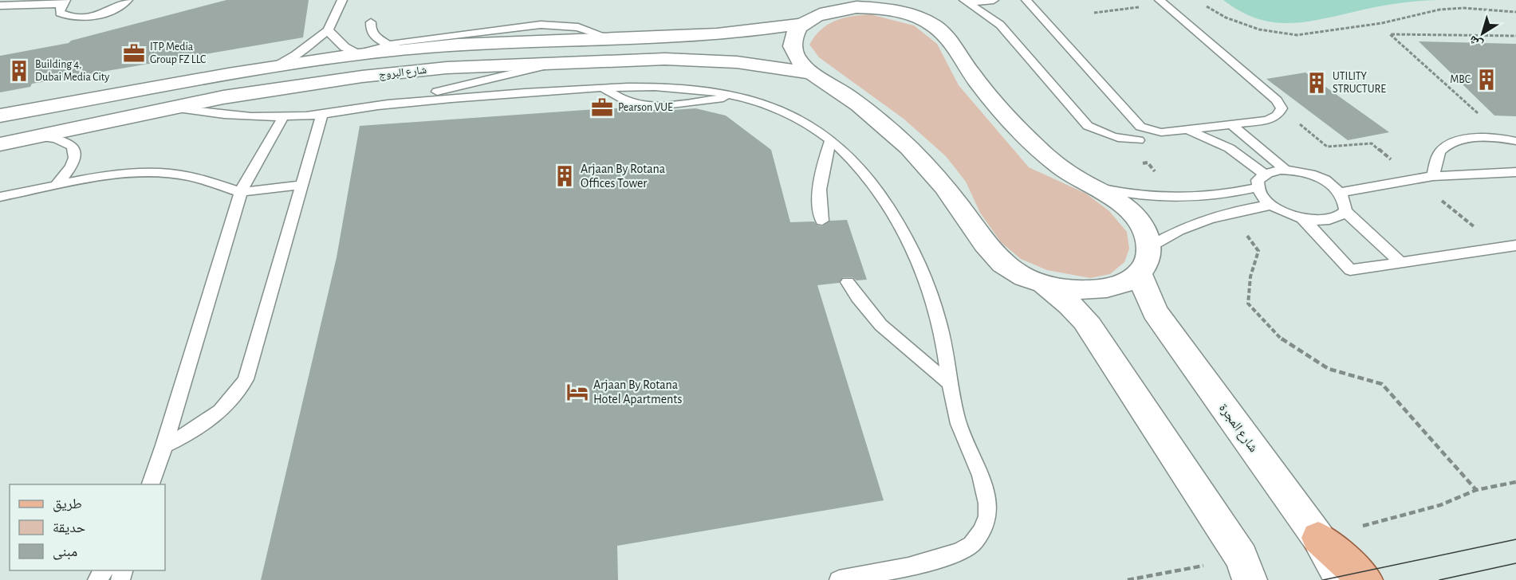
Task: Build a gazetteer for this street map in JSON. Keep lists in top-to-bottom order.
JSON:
{
  "streets": {
    "street": ["شارع البروج", "شارع المجرة"]
  },
  "crossings": [
    ["شارع البروج", "شارع المجرة"]
  ],
  "places": {
    "office": ["ITP Media Group FZ LLC", "Pearson VUE"],
    "building": [
      "Building 4, Dubai Media City",
      "MBC",
      "UTILITY STRUCTURE",
      "Arjaan By Rotana Offices Tower"
    ],
    "hotel": ["Arjaan By Rotana Hotel Apartments"]
  },
  "legend": ["طريق", "حديقة", "مبنى"],
  "north": "bottom left"
}
